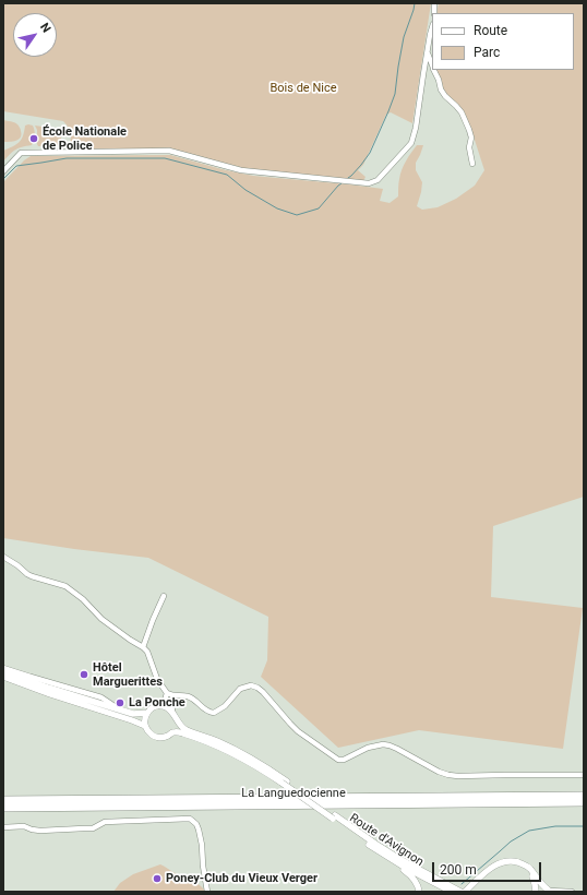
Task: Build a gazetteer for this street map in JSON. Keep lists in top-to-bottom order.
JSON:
{
  "streets": {
    "highway": ["La Languedocienne"],
    "main road": ["Route d'Avignon"]
  },
  "parks": ["Bois de Nice"],
  "places": [
    "École Nationale de Police",
    "Hôtel Marguerittes",
    "La Ponche",
    "Poney-Club du Vieux Verger"
  ],
  "legend": ["Route", "Parc"],
  "scale_bar": "200 m",
  "north": "top right"
}
